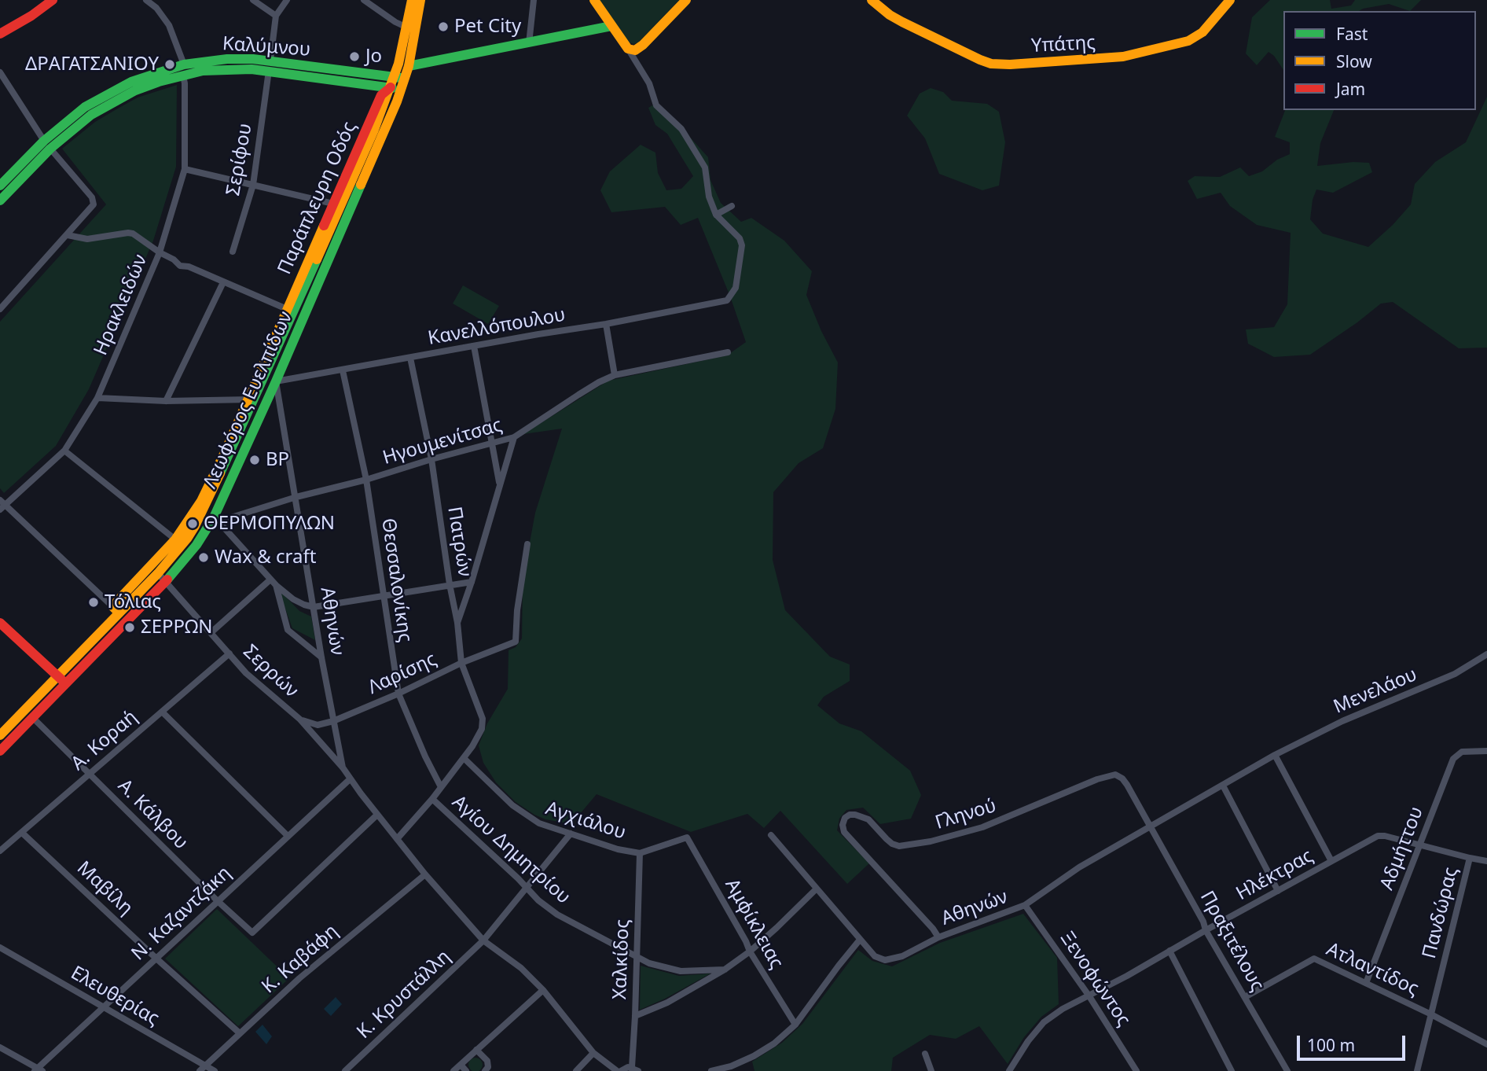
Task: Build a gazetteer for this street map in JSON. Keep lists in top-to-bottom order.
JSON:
{
  "streets": {
    "main road": [
      "Υπάτης",
      "Καλύμνου",
      "Παράπλευρη Οδός",
      "Λεωφόρος Ευελπίδων"
    ],
    "street": [
      "Σερίφου",
      "Ηρακλειδών",
      "Κανελλόπουλου",
      "Ηγουμενίτσας",
      "Πατρών",
      "Θεσσαλονίκης",
      "Αθηνών",
      "Σερρών",
      "Λαρίσης",
      "Μενελάου",
      "Α. Κοραή",
      "A. Κάλβου",
      "Γληνού",
      "Αγχιάλου",
      "Αδμήττου",
      "Αγίου Δημητρίου",
      "Ηλέκτρας",
      "Μαβίλη",
      "Πανδώρας",
      "Ν. Καζαντζάκη",
      "Αμφίκλειας",
      "Πραξιτέλους",
      "Κ. Καβάφη",
      "Χαλκίδος",
      "Ατλαντίδος",
      "Ξενοφώντος",
      "Κ. Κρυστάλλη",
      "Ελευθερίας"
    ]
  },
  "crossings": [
    ["Καλύμνου", "Σερίφου"],
    ["Καλύμνου", "Παράπλευρη Οδός"],
    ["Καλύμνου", "Ηρακλειδών"],
    ["Καλύμνου", "Λεωφόρος Ευελπίδων"],
    ["Παράπλευρη Οδός", "Λεωφόρος Ευελπίδων"],
    ["Κανελλόπουλου", "Λεωφόρος Ευελπίδων"],
    ["Κανελλόπουλου", "Πατρών"],
    ["Κανελλόπουλου", "Θεσσαλονίκης"],
    ["Κανελλόπουλου", "Αθηνών"],
    ["Λεωφόρος Ευελπίδων", "Ηγουμενίτσας"],
    ["Λεωφόρος Ευελπίδων", "Αθηνών"],
    ["Λεωφόρος Ευελπίδων", "Σερρών"],
    ["Λεωφόρος Ευελπίδων", "A. Κάλβου"],
    ["Ηγουμενίτσας", "Πατρών"],
    ["Ηγουμενίτσας", "Θεσσαλονίκης"],
    ["Ηγουμενίτσας", "Αθηνών"],
    ["Πατρών", "Λαρίσης"],
    ["Πατρών", "Αγχιάλου"],
    ["Θεσσαλονίκης", "Λαρίσης"],
    ["Αθηνών", "Σερρών"],
    ["Αθηνών", "Λαρίσης"],
    ["Αθηνών", "Μενελάου"],
    ["Αθηνών", "Γληνού"],
    ["Αθηνών", "Πραξιτέλους"],
    ["Αθηνών", "Ξενοφώντος"],
    ["Σερρών", "Λαρίσης"],
    ["Σερρών", "Α. Κοραή"],
    ["Σερρών", "A. Κάλβου"],
    ["Σερρών", "Ν. Καζαντζάκη"],
    ["Α. Κοραή", "A. Κάλβου"],
    ["Α. Κοραή", "Μαβίλη"],
    ["A. Κάλβου", "Ν. Καζαντζάκη"],
    ["Γληνού", "Πραξιτέλους"],
    ["Αγχιάλου", "Αμφίκλειας"],
    ["Αγχιάλου", "Χαλκίδος"],
    ["Αγχιάλου", "Κ. Κρυστάλλη"],
    ["Αδμήττου", "Ηλέκτρας"],
    ["Αδμήττου", "Ατλαντίδος"],
    ["Αγίου Δημητρίου", "Χαλκίδος"],
    ["Αγίου Δημητρίου", "Κ. Κρυστάλλη"],
    ["Ηλέκτρας", "Πανδώρας"],
    ["Ηλέκτρας", "Πραξιτέλους"],
    ["Ηλέκτρας", "Ξενοφώντος"],
    ["Μαβίλη", "Ν. Καζαντζάκη"],
    ["Μαβίλη", "Κ. Καβάφη"],
    ["Πανδώρας", "Ατλαντίδος"],
    ["Ν. Καζαντζάκη", "Ελευθερίας"],
    ["Πραξιτέλους", "Ατλαντίδος"],
    ["Κ. Καβάφη", "Ελευθερίας"]
  ],
  "places": [
    "Pet City",
    "Jo",
    "ΔΡΑΓΑΤΣΑΝΙΟΥ",
    "BP",
    "ΘΕΡΜΟΠΥΛΩΝ",
    "Wax & craft",
    "Τόλιας",
    "ΣΕΡΡΩΝ"
  ],
  "legend": ["Fast", "Slow", "Jam"],
  "scale_bar": "100 m"
}
